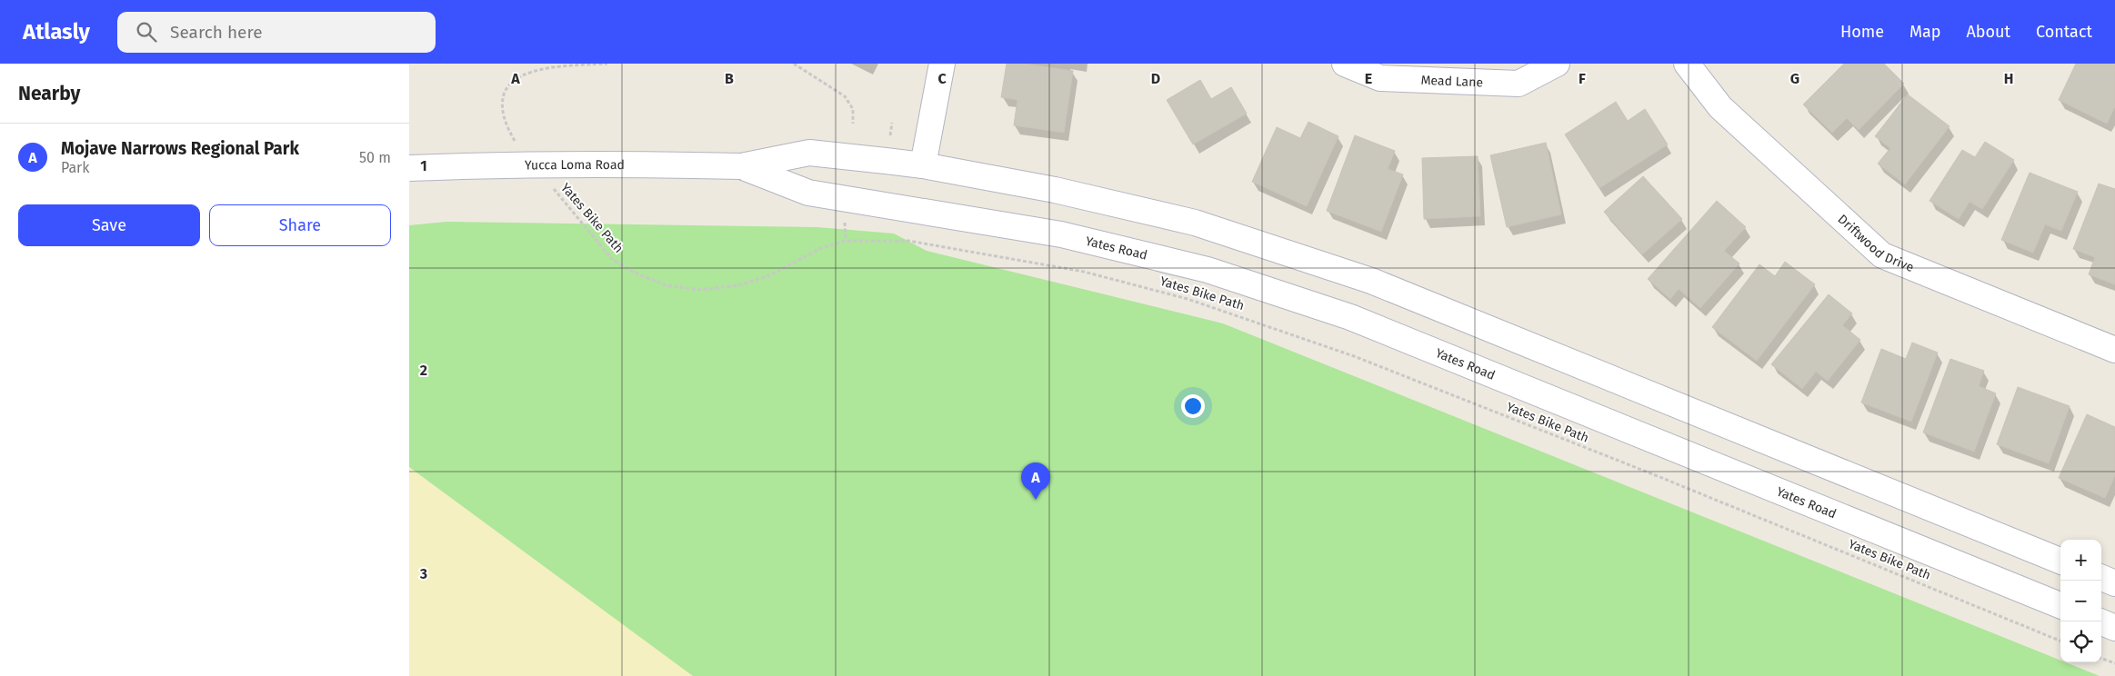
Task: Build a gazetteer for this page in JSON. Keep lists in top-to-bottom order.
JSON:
{
  "streets": {
    "main road": [
      "Mead Lane",
      "Yucca Loma Road",
      "Driftwood Drive",
      "Yates Road"
    ],
    "path": ["Yates Bike Path"]
  },
  "crossings": [
    ["Yucca Loma Road", "Yates Road"]
  ],
  "page": {
    "header": "Atlasly",
    "search": "Search here",
    "nav": [
      "Home",
      "Map",
      "About",
      "Contact"
    ],
    "heading": "Nearby",
    "list": [
      {
        "mark": "A",
        "name": "Mojave Narrows Regional Park",
        "note": "Park",
        "value": "50 m"
      }
    ],
    "buttons": ["Save", "Share"],
    "pins": "A",
    "map_buttons": ["+", "−"]
  },
  "grid": {
    "columns": [
      "A",
      "B",
      "C",
      "D",
      "E",
      "F",
      "G",
      "H"
    ],
    "rows": ["1", "2", "3"]
  }
}
